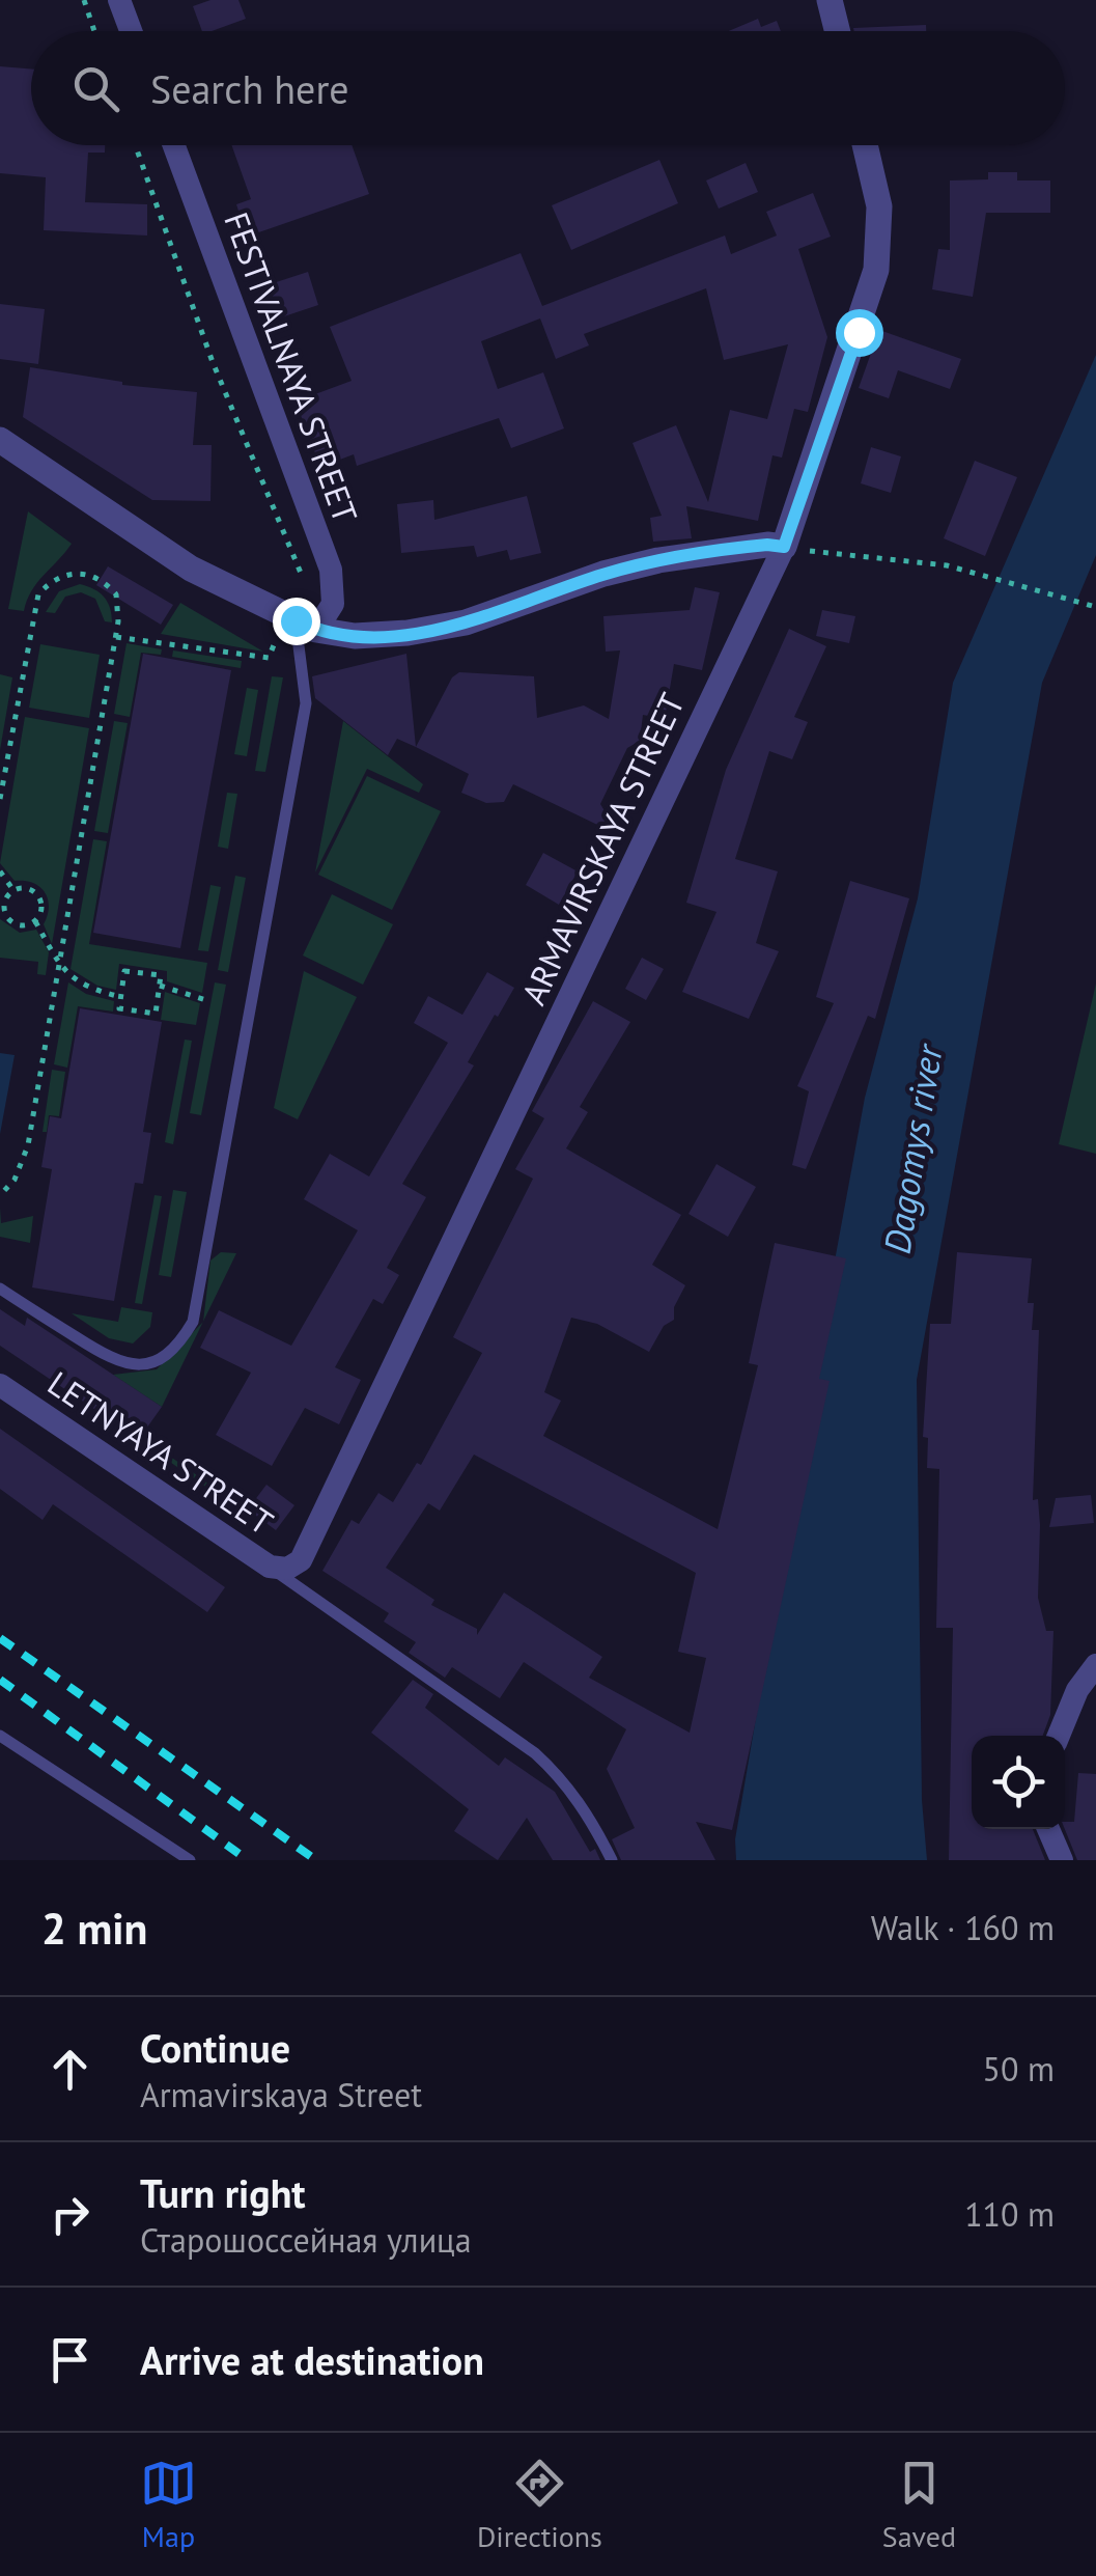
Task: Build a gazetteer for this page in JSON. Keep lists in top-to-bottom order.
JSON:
{
  "streets": {
    "street": ["FESTIVALNAYA STREET", "ARMAVIRSKAYA STREET", "LETNYAYA STREET"]
  },
  "crossings": [
    ["ARMAVIRSKAYA STREET", "LETNYAYA STREET"]
  ],
  "water": ["Dagomys river"],
  "page": {
    "search": "Search here",
    "heading": ["2 min", "Walk · 160 m"],
    "list": [
      ["Continue", "Armavirskaya Street", "50 m"],
      ["Turn right", "Старошоссейная улица", "110 m"],
      "Arrive at destination"
    ],
    "nav": ["Map", "Directions", "Saved"]
  }
}
